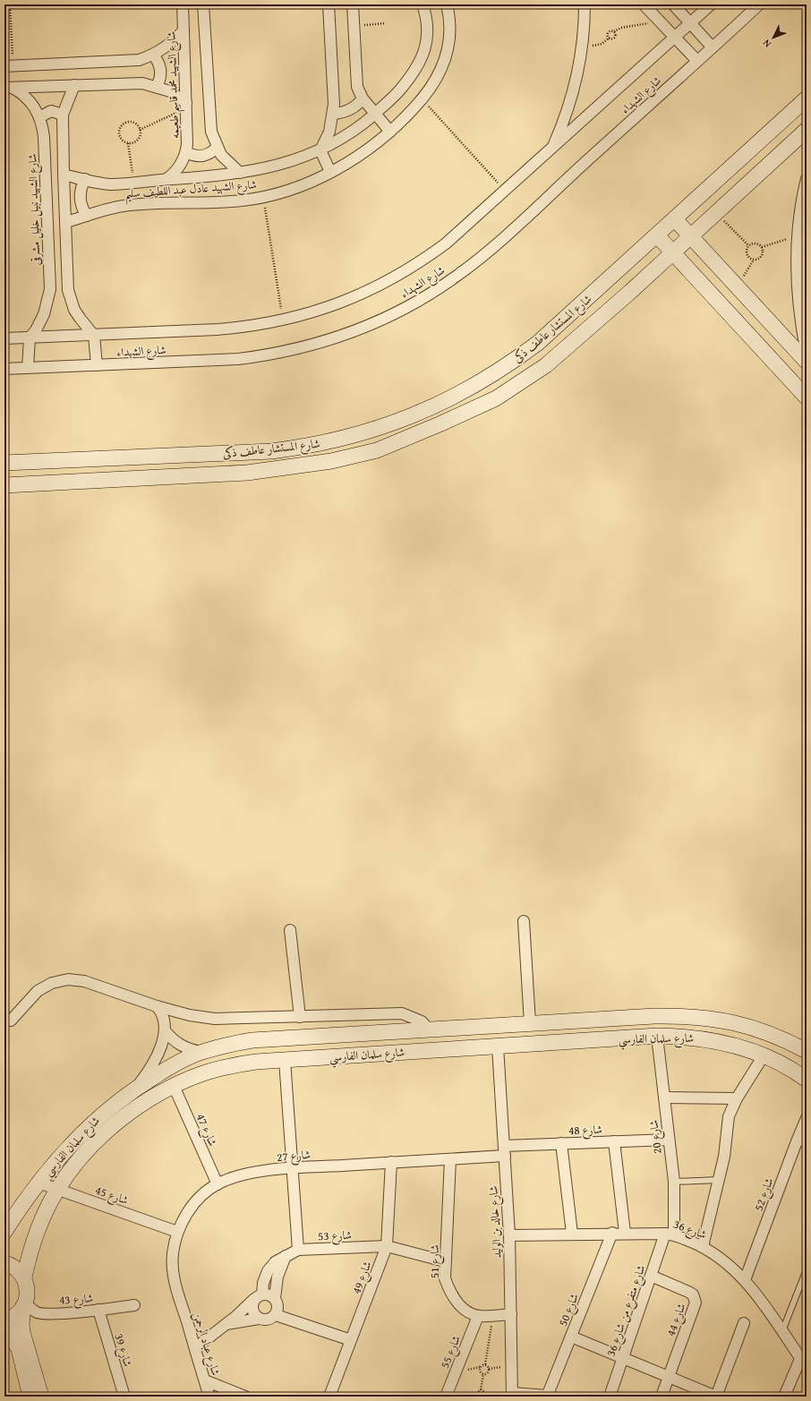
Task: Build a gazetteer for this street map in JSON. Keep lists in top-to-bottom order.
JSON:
{
  "streets": {
    "street": [
      "شارع الشهيد محمد قاسم طعيمه",
      "شارع الشهداء",
      "شارع الشهيد عادل عبد اللطيف سليم",
      "شارع الشهيد نبيل خليل مشرقى",
      "شارع المستشار عاطف ذكى",
      "شارع سلمان الفارسي",
      "شارع 47",
      "شارع 48",
      "شارع 20",
      "شارع 27",
      "شارع 52",
      "شارع 45",
      "شارع خالد بن الوليد",
      "شارع 36",
      "شارع 53",
      "شارع 51",
      "شارع 49",
      "شارع 43",
      "شارع 50",
      "شارع متفرع من شارع 36",
      "شارع 44",
      "شارع عباد الرحمن",
      "شارع 39",
      "شارع 55"
    ]
  },
  "crossings": [
    ["شارع الشهيد محمد قاسم طعيمه", "شارع الشهيد عادل عبد اللطيف سليم"],
    ["شارع الشهداء", "شارع الشهيد نبيل خليل مشرقى"],
    ["شارع سلمان الفارسي", "شارع 47"],
    ["شارع سلمان الفارسي", "شارع 20"],
    ["شارع سلمان الفارسي", "شارع 45"],
    ["شارع سلمان الفارسي", "شارع خالد بن الوليد"],
    ["شارع 47", "شارع 27"],
    ["شارع 48", "شارع 20"],
    ["شارع 48", "شارع 27"],
    ["شارع 48", "شارع خالد بن الوليد"],
    ["شارع 20", "شارع 36"],
    ["شارع 20", "شارع متفرع من شارع 36"],
    ["شارع 27", "شارع 45"],
    ["شارع 27", "شارع خالد بن الوليد"],
    ["شارع 27", "شارع 51"],
    ["شارع 27", "شارع 49"],
    ["شارع 27", "شارع عباد الرحمن"],
    ["شارع 52", "شارع 36"],
    ["شارع خالد بن الوليد", "شارع 36"],
    ["شارع 36", "شارع 50"],
    ["شارع 36", "شارع متفرع من شارع 36"],
    ["شارع 53", "شارع 51"],
    ["شارع 53", "شارع 49"],
    ["شارع 51", "شارع 55"],
    ["شارع 43", "شارع 39"],
    ["شارع متفرع من شارع 36", "شارع 44"]
  ],
  "north": "bottom left"
}
